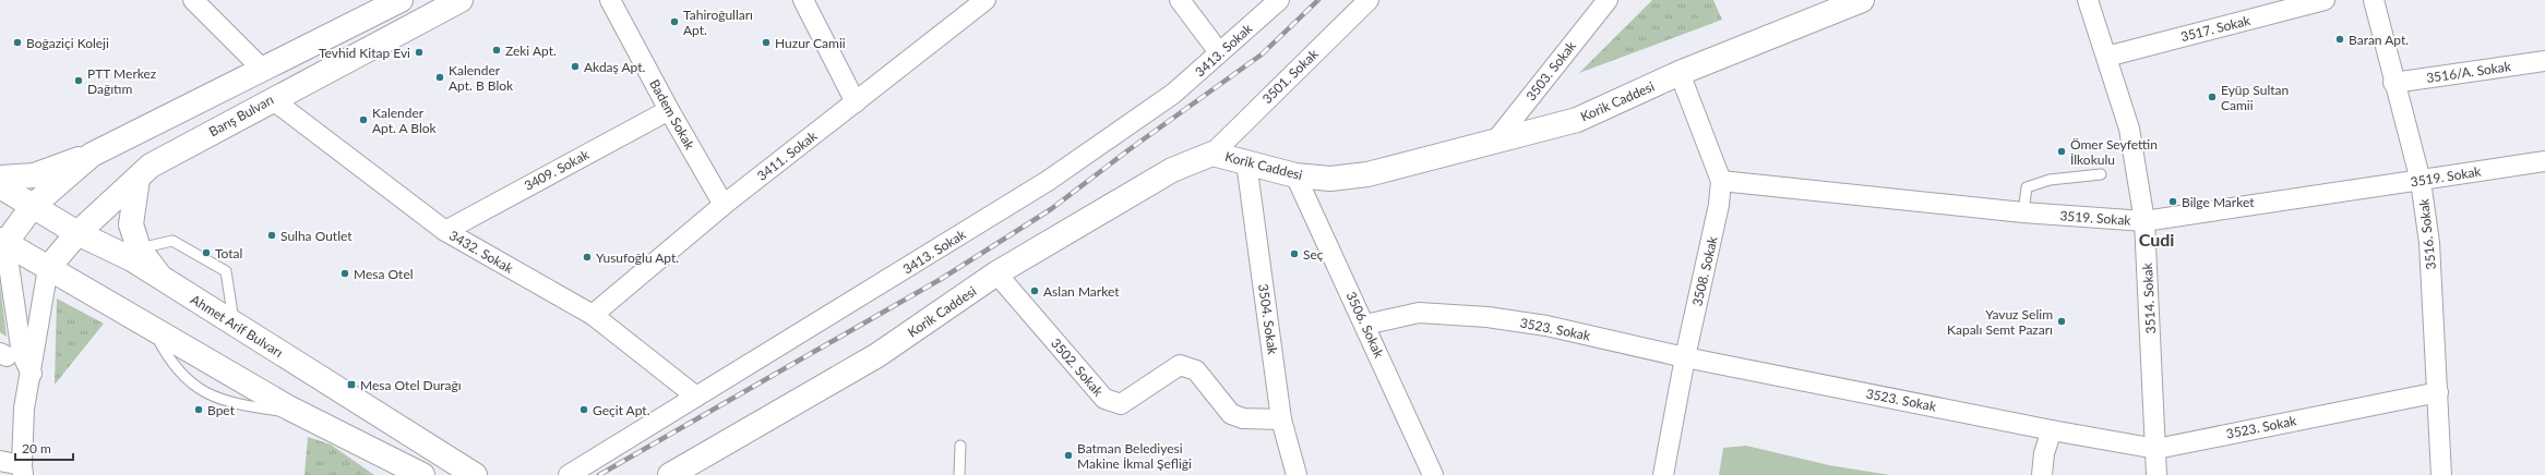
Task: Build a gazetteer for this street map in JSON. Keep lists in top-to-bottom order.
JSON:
{
  "streets": {
    "main road": ["Korik Caddesi", "Barış Bulvarı", "Ahmet Arif Bulvarı"],
    "street": [
      "3517. Sokak",
      "3413. Sokak",
      "3503. Sokak",
      "3516/A. Sokak",
      "3501. Sokak",
      "Badem Sokak",
      "3411. Sokak",
      "3409. Sokak",
      "3519. Sokak",
      "3516. Sokak",
      "3432. Sokak",
      "3508. Sokak",
      "3514. Sokak",
      "3504. Sokak",
      "3506. Sokak",
      "3523. Sokak",
      "3502. Sokak"
    ]
  },
  "crossings": [
    ["3517. Sokak", "3514. Sokak"],
    ["3413. Sokak", "3432. Sokak"],
    ["3503. Sokak", "Korik Caddesi"],
    ["3516/A. Sokak", "3516. Sokak"],
    ["3501. Sokak", "Korik Caddesi"],
    ["Korik Caddesi", "3508. Sokak"],
    ["Korik Caddesi", "3504. Sokak"],
    ["Korik Caddesi", "3506. Sokak"],
    ["Korik Caddesi", "3502. Sokak"],
    ["Badem Sokak", "3411. Sokak"],
    ["Badem Sokak", "3409. Sokak"],
    ["Barış Bulvarı", "3432. Sokak"],
    ["Barış Bulvarı", "Ahmet Arif Bulvarı"],
    ["3411. Sokak", "3432. Sokak"],
    ["3409. Sokak", "3432. Sokak"],
    ["3519. Sokak", "3516. Sokak"],
    ["3519. Sokak", "3508. Sokak"],
    ["3519. Sokak", "3514. Sokak"],
    ["3516. Sokak", "3523. Sokak"],
    ["3508. Sokak", "3523. Sokak"],
    ["3514. Sokak", "3523. Sokak"],
    ["3504. Sokak", "3502. Sokak"],
    ["3506. Sokak", "3523. Sokak"]
  ],
  "districts": ["Cudi"],
  "places": {
    "other": [
      "Tahiroğulları Apt.",
      "Baran Apt.",
      "Boğaziçi Koleji",
      "Huzur Camii",
      "Zeki Apt.",
      "Tevhid Kitap Evi",
      "Akdaş Apt.",
      "Kalender Apt. B Blok",
      "PTT Merkez Dağıtım",
      "Eyüp Sultan Camii",
      "Kalender Apt. A Blok",
      "Ömer Seyfettin İlkokulu",
      "Bilge Market",
      "Sulha Outlet",
      "Total",
      "Seç",
      "Yusufoğlu Apt.",
      "Mesa Otel",
      "Aslan Market",
      "Yavuz Selim Kapalı Semt Pazarı",
      "Bpet",
      "Geçit Apt.",
      "Batman Belediyesi Makine İkmal Şefliği"
    ],
    "transit": ["Mesa Otel Durağı"]
  },
  "scale_bar": "20 m"
}
